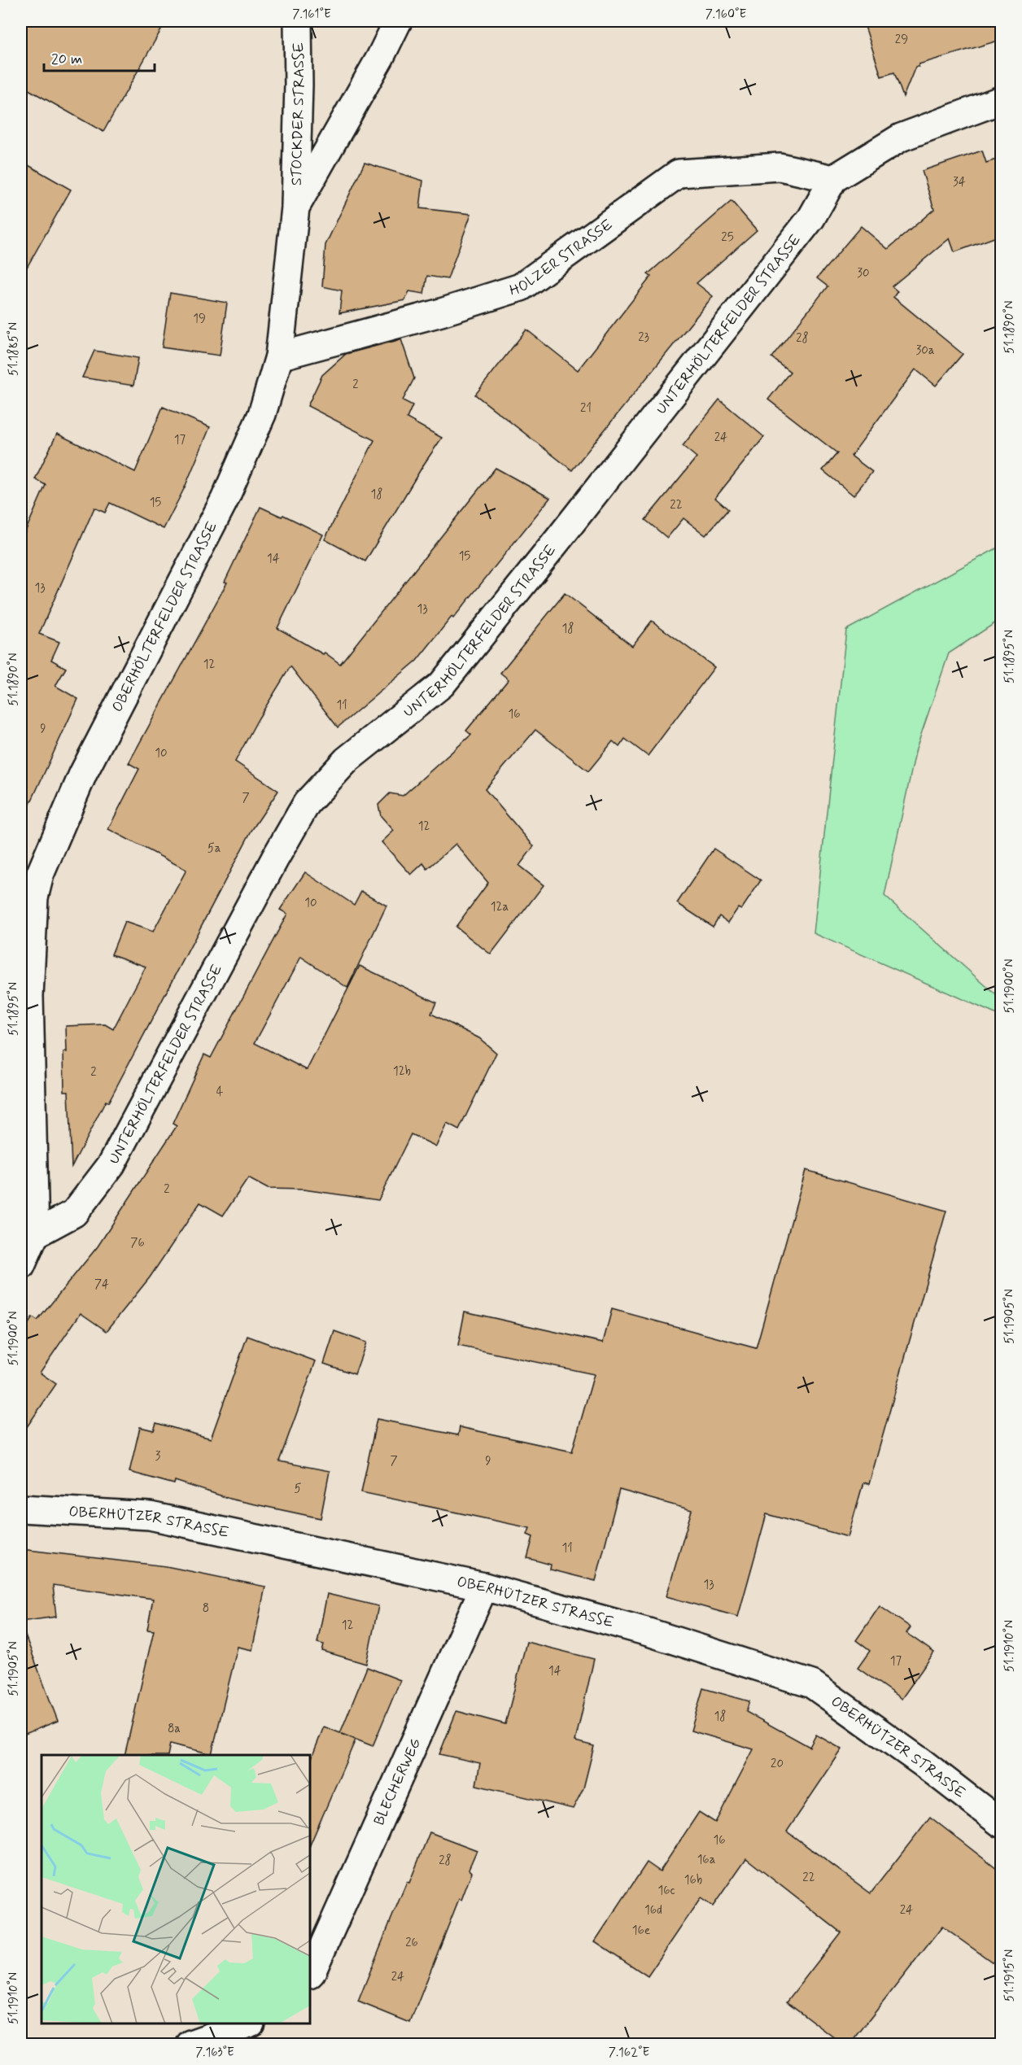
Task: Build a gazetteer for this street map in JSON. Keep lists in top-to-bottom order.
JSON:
{
  "streets": {
    "street": [
      "STOCKDER STRASSE",
      "HOLZER STRASSE",
      "UNTERHÖLTERFELDER STRASSE",
      "OBERHÖLTERFELDER STRASSE",
      "OBERHÜTZER STRASSE",
      "BLECHERWEG"
    ]
  },
  "crossings": [
    ["STOCKDER STRASSE", "OBERHÖLTERFELDER STRASSE"],
    ["HOLZER STRASSE", "UNTERHÖLTERFELDER STRASSE"],
    ["HOLZER STRASSE", "OBERHÖLTERFELDER STRASSE"],
    ["UNTERHÖLTERFELDER STRASSE", "OBERHÖLTERFELDER STRASSE"],
    ["OBERHÜTZER STRASSE", "BLECHERWEG"]
  ],
  "house_numbers": [
    "29",
    "34",
    "25",
    "30",
    "19",
    "23",
    "28",
    "30a",
    "2",
    "21",
    "24",
    "17",
    "18",
    "15",
    "22",
    "15",
    "14",
    "13",
    "13",
    "18",
    "12",
    "11",
    "16",
    "9",
    "10",
    "7",
    "12",
    "5a",
    "10",
    "12a",
    "12b",
    "2",
    "4",
    "2",
    "76",
    "74",
    "3",
    "7",
    "9",
    "5",
    "11",
    "13",
    "8",
    "12",
    "17",
    "14",
    "18",
    "8a",
    "20",
    "16",
    "16a",
    "28",
    "22",
    "16b",
    "16c",
    "16d",
    "24",
    "16e",
    "26",
    "24"
  ],
  "scale_bar": "20 m",
  "coordinates": [
    "7.161°E",
    "7.160°E",
    "51.1890°N",
    "51.1885°N",
    "51.1895°N",
    "51.1900°N",
    "51.1905°N",
    "51.1910°N",
    "51.1915°N",
    "7.163°E",
    "7.162°E"
  ]
}
